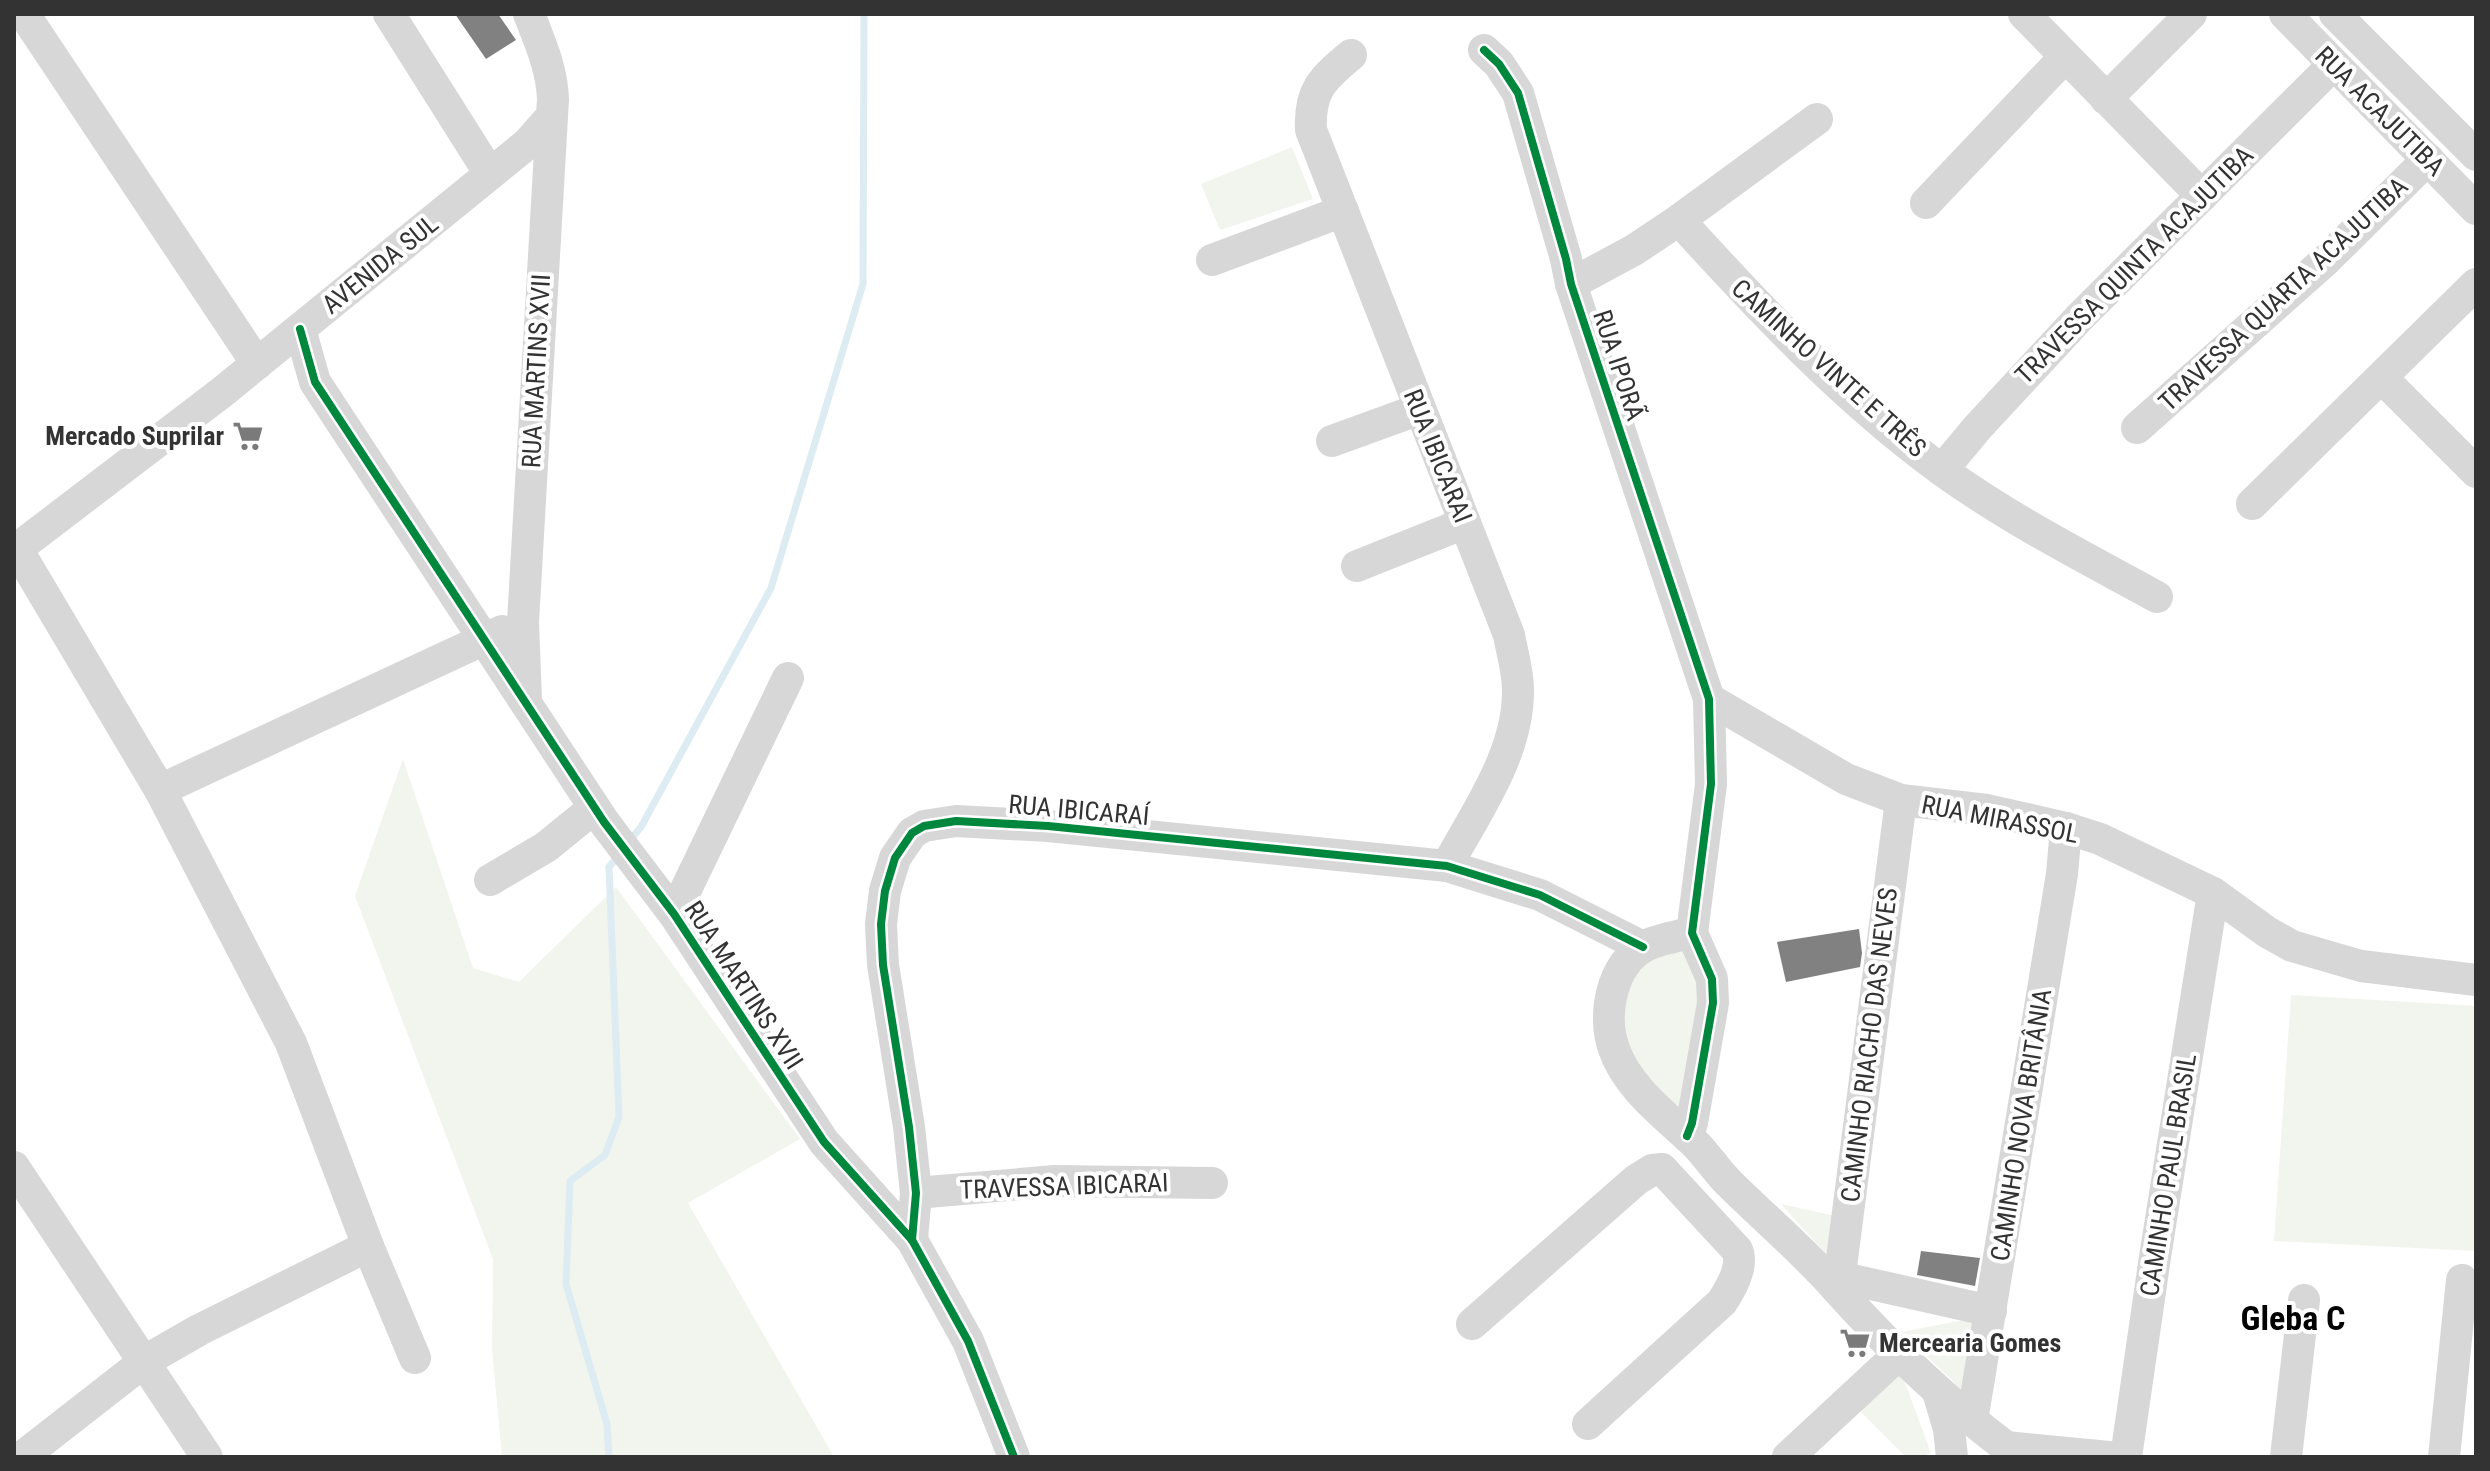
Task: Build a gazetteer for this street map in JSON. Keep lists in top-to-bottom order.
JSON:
{
  "streets": {
    "street": [
      "RUA ACAJUTIBA",
      "AVENIDA SUL",
      "TRAVESSA QUINTA ACAJUTIBA",
      "TRAVESSA QUARTA ACAJUTIBA",
      "RUA IPORÃ",
      "CAMINHO VINTE E TRÊS",
      "RUA MARTINS XVII",
      "RUA IBICARAI",
      "RUA IBICARAÍ",
      "RUA MIRASSOL",
      "CAMINHO RIACHO DAS NEVES",
      "CAMINHO NOVA BRITÂNIA",
      "CAMINHO PAUL BRASIL",
      "TRAVESSA IBICARAI"
    ]
  },
  "crossings": [
    ["RUA ACAJUTIBA", "TRAVESSA QUINTA ACAJUTIBA"],
    ["RUA ACAJUTIBA", "TRAVESSA QUARTA ACAJUTIBA"],
    ["AVENIDA SUL", "RUA MARTINS XVII"],
    ["TRAVESSA QUINTA ACAJUTIBA", "CAMINHO VINTE E TRÊS"],
    ["RUA IPORÃ", "RUA MIRASSOL"],
    ["RUA MARTINS XVII", "RUA IBICARAÍ"],
    ["RUA IBICARAI", "RUA IBICARAÍ"],
    ["RUA IBICARAÍ", "TRAVESSA IBICARAI"],
    ["RUA MIRASSOL", "CAMINHO RIACHO DAS NEVES"],
    ["RUA MIRASSOL", "CAMINHO NOVA BRITÂNIA"],
    ["RUA MIRASSOL", "CAMINHO PAUL BRASIL"]
  ],
  "districts": ["Gleba C"],
  "places": {
    "supermarket": ["Mercado Suprilar", "Mercearia Gomes"]
  }
}
